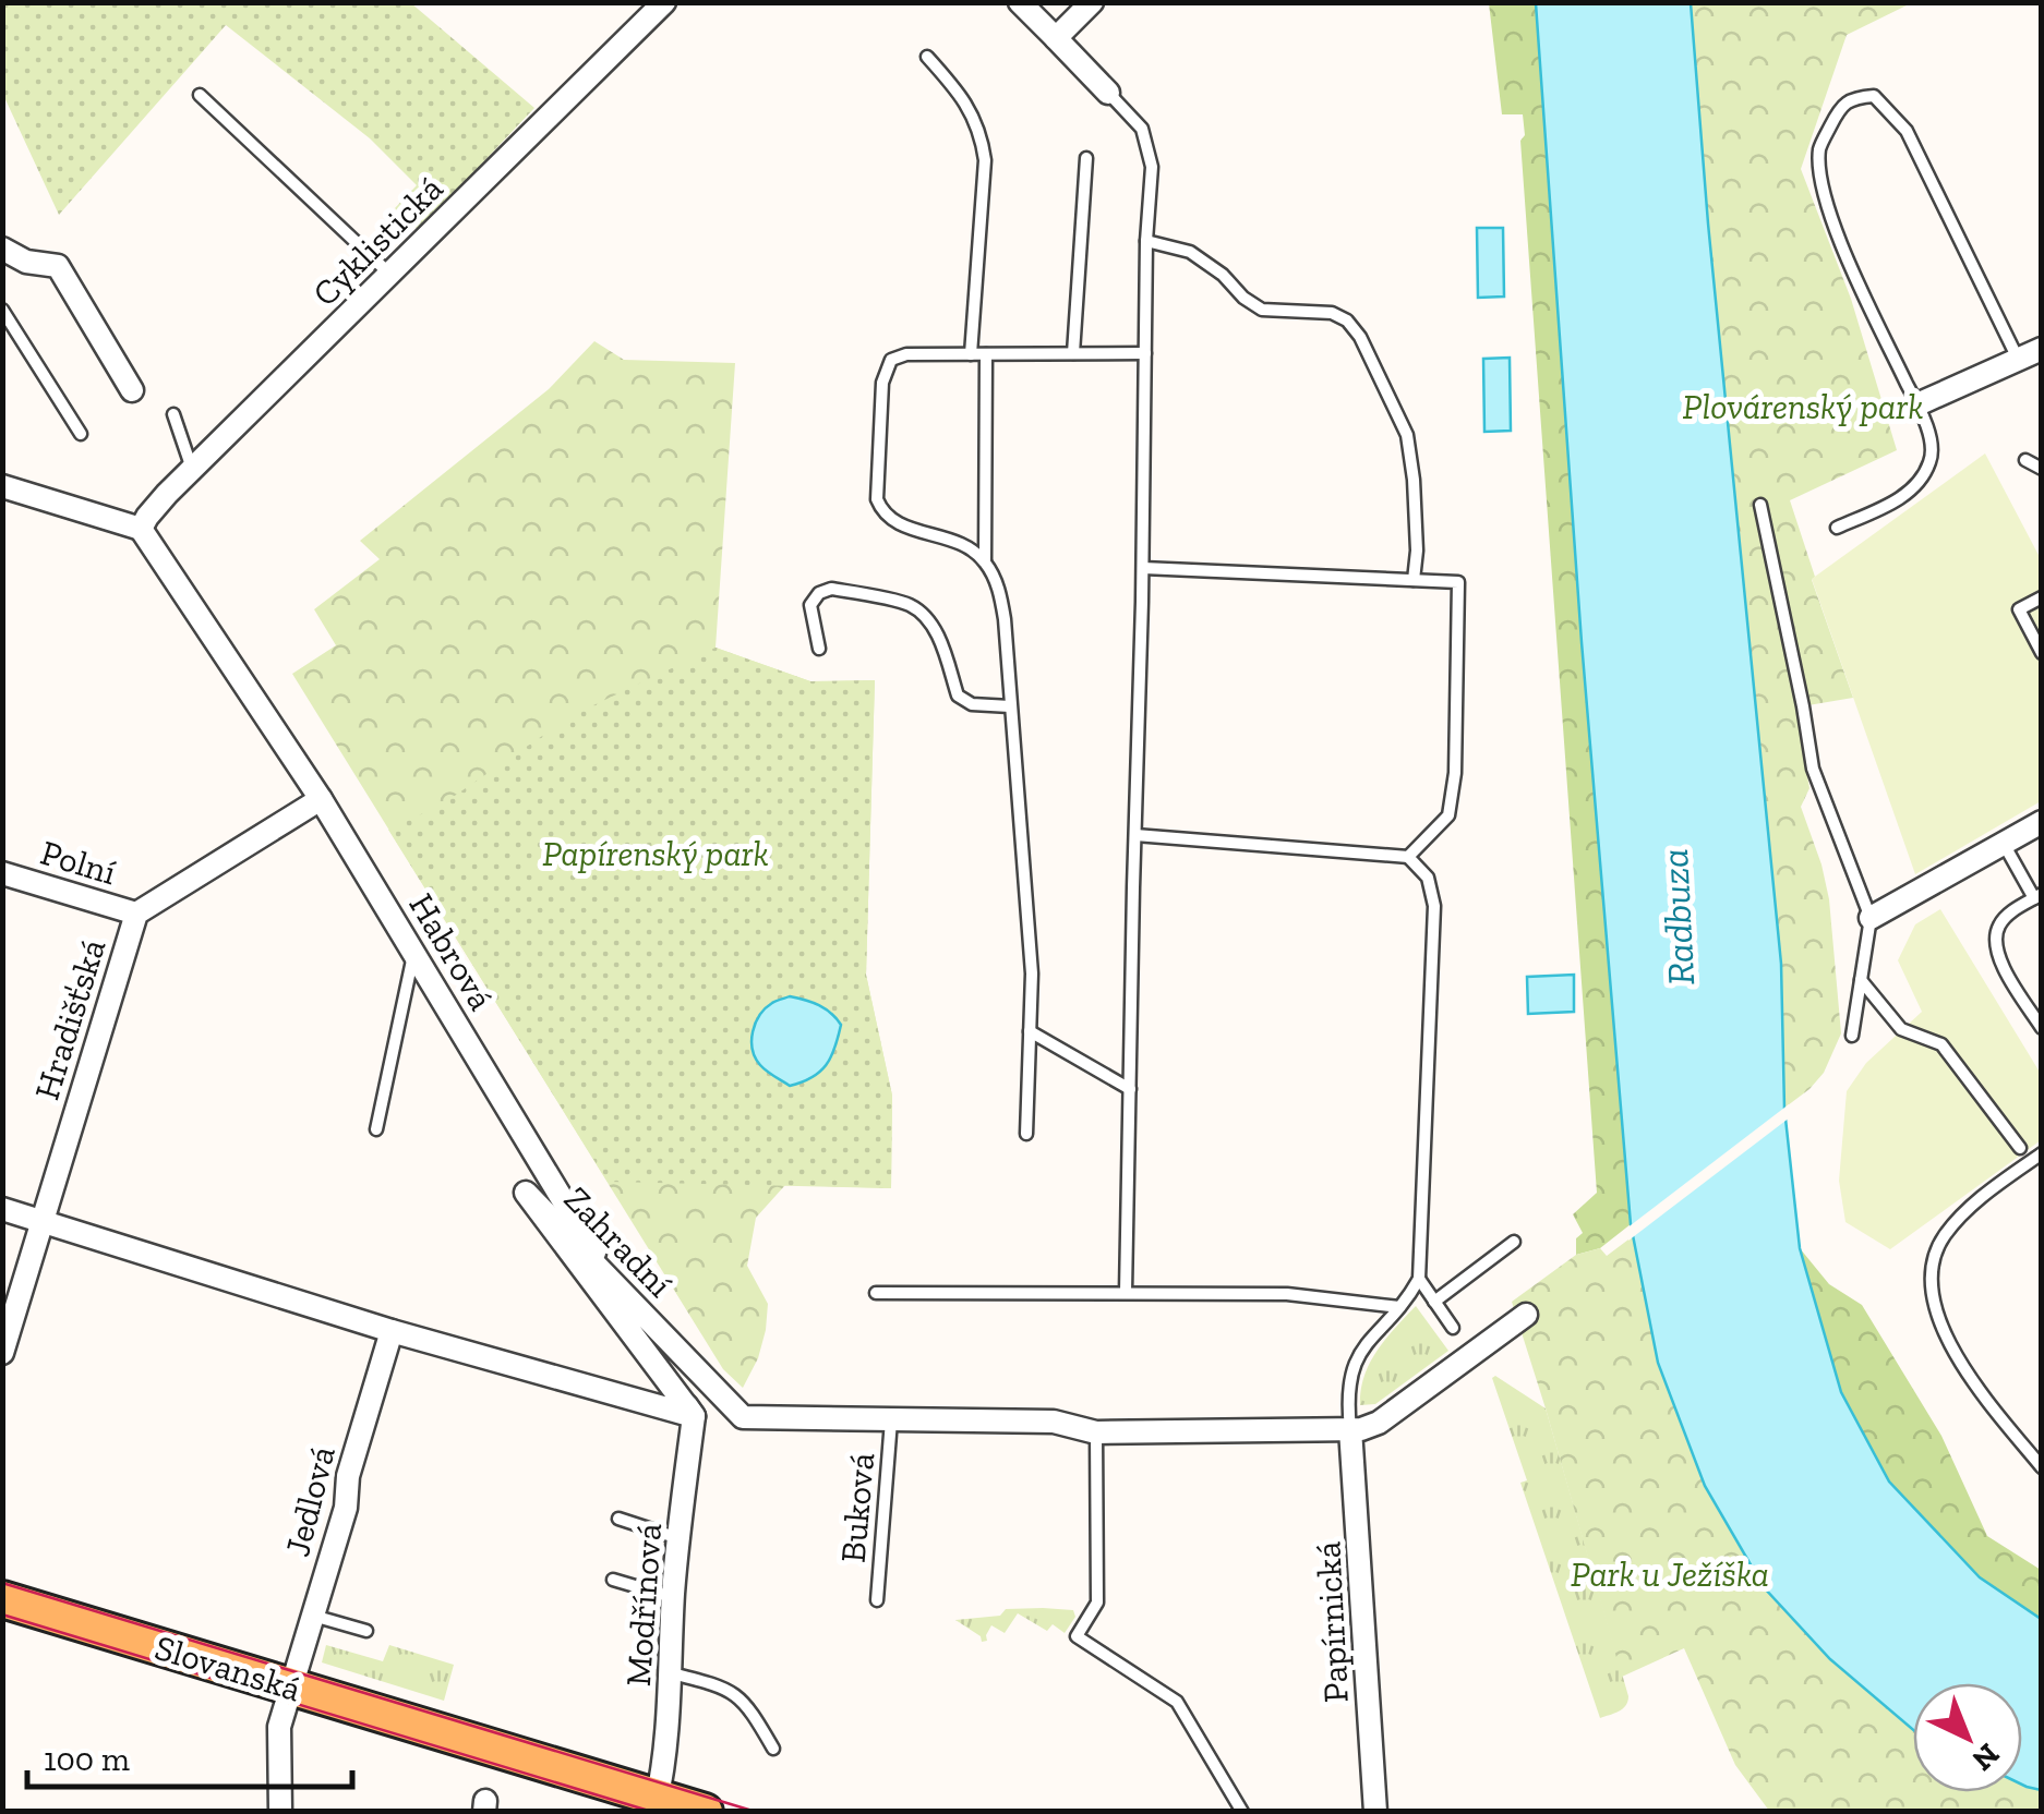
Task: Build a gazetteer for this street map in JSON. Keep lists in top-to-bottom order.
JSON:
{
  "streets": {
    "main road": ["Slovanská"],
    "street": [
      "Cyklistická",
      "Polní",
      "Habrová",
      "Hradišťská",
      "Zahradní",
      "Jedlová",
      "Modřínová",
      "Papírnická"
    ],
    "lane": ["Buková"]
  },
  "crossings": [
    ["Cyklistická", "Habrová"],
    ["Polní", "Hradišťská"],
    ["Habrová", "Hradišťská"],
    ["Habrová", "Zahradní"],
    ["Habrová", "Modřínová"],
    ["Zahradní", "Buková"],
    ["Zahradní", "Modřínová"],
    ["Zahradní", "Papírnická"],
    ["Jedlová", "Slovanská"],
    ["Modřínová", "Slovanská"]
  ],
  "water": ["Radbuza"],
  "parks": ["Plovárenský park", "Papírenský park", "Park u Ježíška"],
  "scale_bar": "100 m",
  "north": "bottom right"
}
